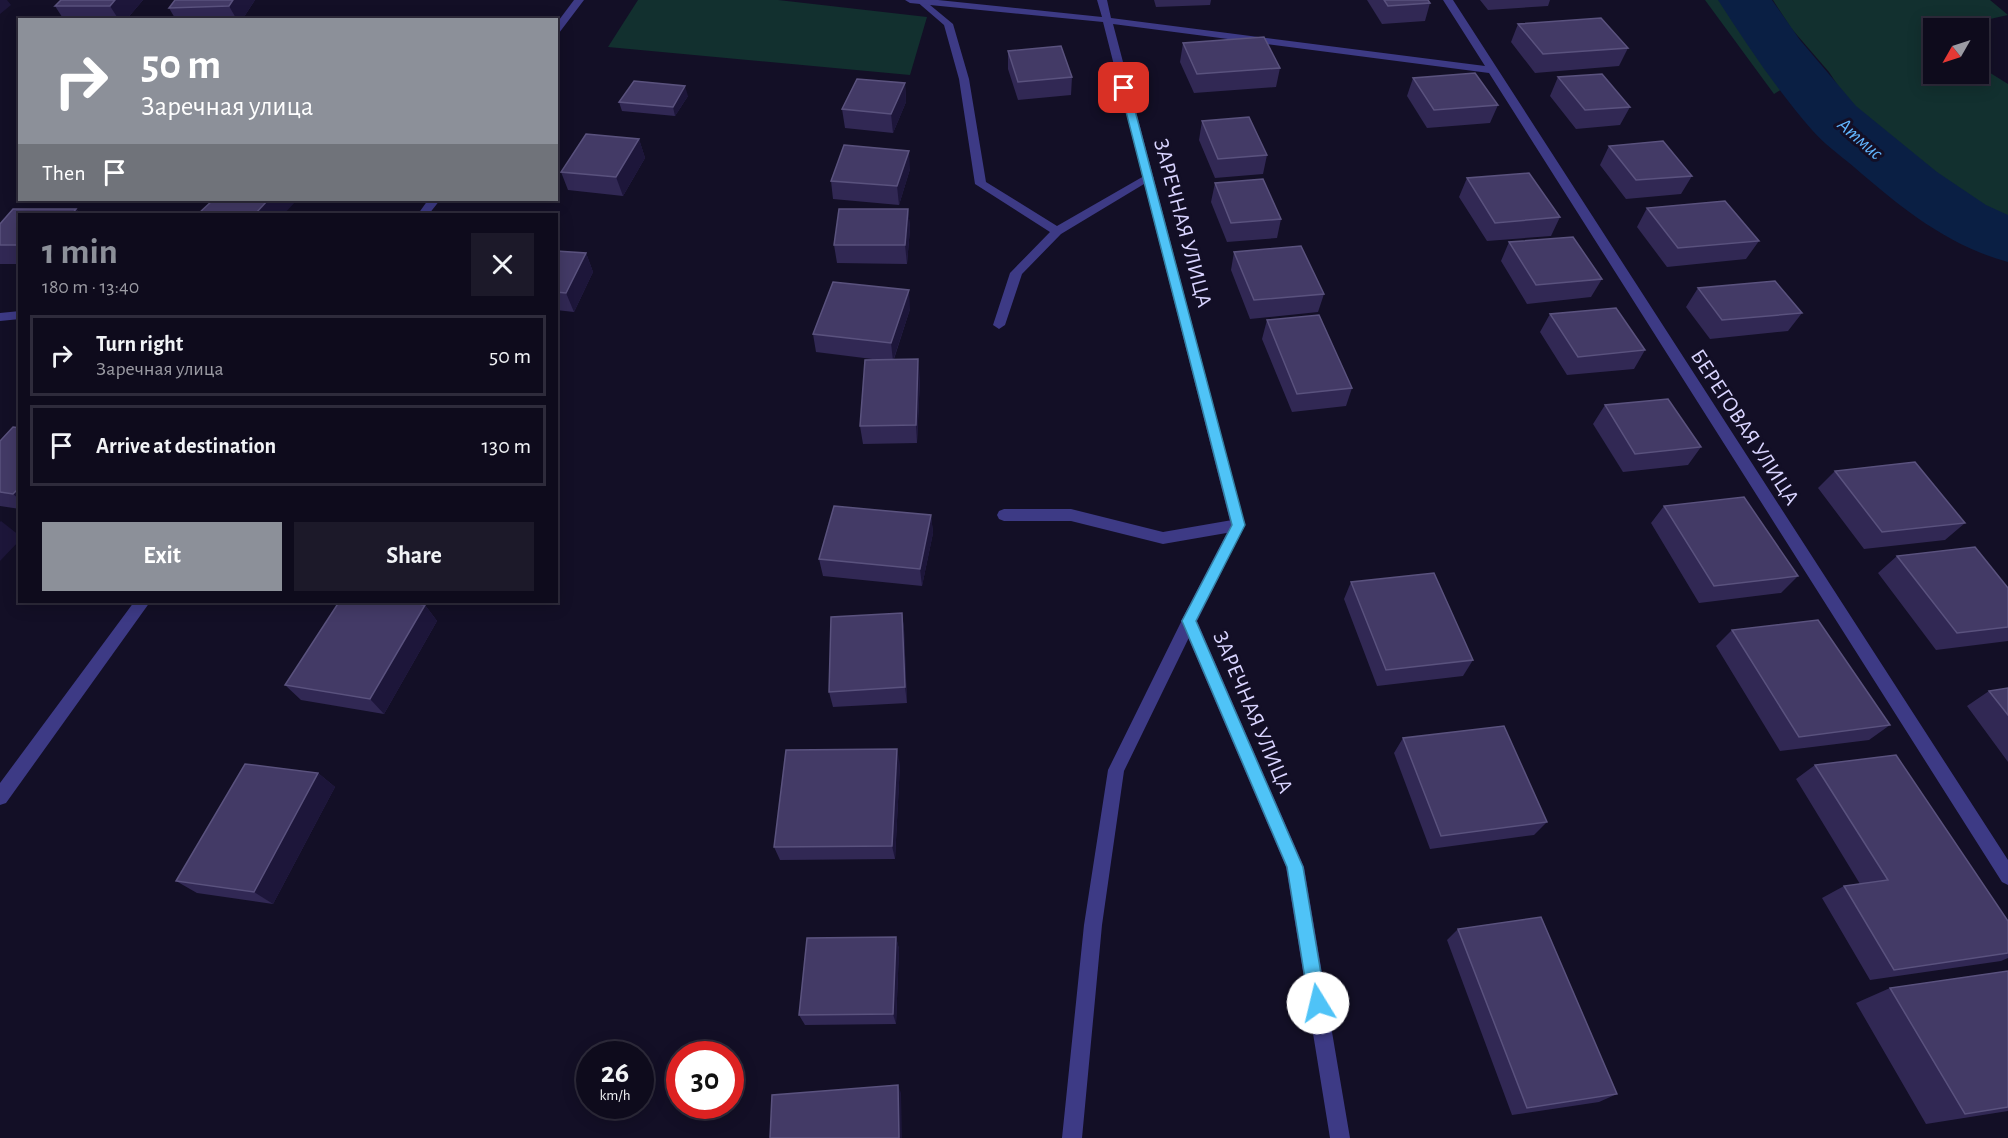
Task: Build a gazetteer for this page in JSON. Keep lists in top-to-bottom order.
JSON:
{
  "streets": {
    "street": ["ЗАРЕЧНАЯ УЛИЦА", "БЕРЕГОВАЯ УЛИЦА"]
  },
  "water": ["Атмис"],
  "north": "bottom left",
  "page": {
    "turn": ["50 m", "Заречная улица"],
    "then": "Then",
    "heading": ["1 min", "180 m · 13:40"],
    "list": [
      {
        "name": "Turn right",
        "note": "Заречная улица",
        "value": "50 m"
      },
      {
        "name": "Arrive at destination",
        "value": "130 m"
      }
    ],
    "buttons": ["Exit", "Share"],
    "speed": "26 km/h",
    "limit": "30"
  }
}
